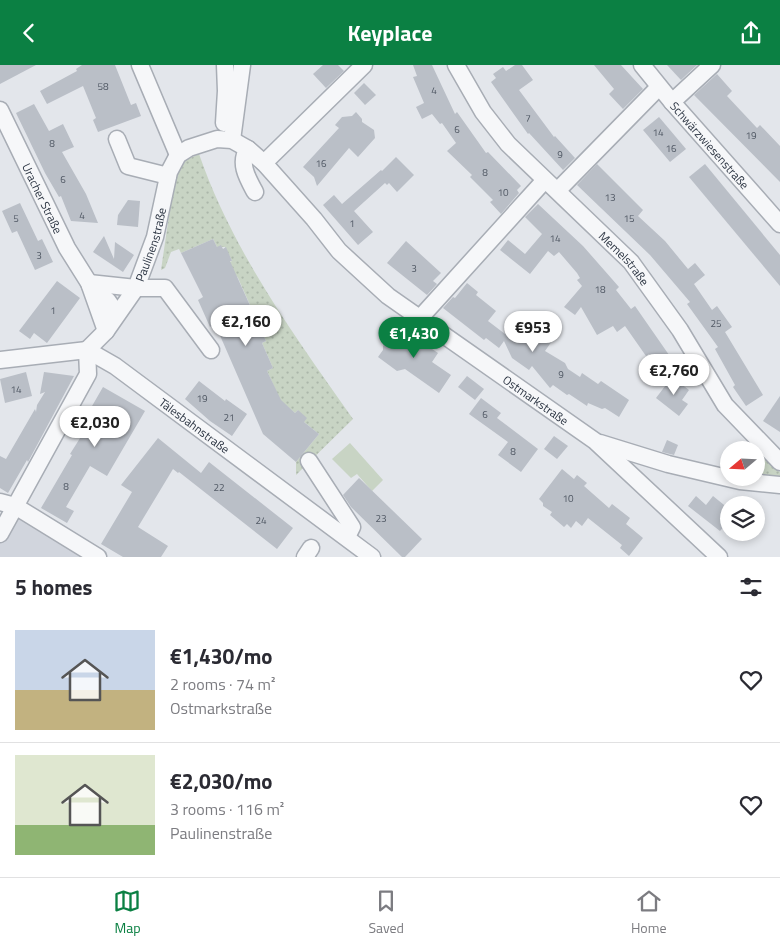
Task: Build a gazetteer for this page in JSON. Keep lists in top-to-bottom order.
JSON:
{
  "streets": {
    "street": [
      "Schwärzwiesenstraße",
      "Uracher Straße",
      "Paulinenstraße",
      "Memelstraße",
      "Ostmarkstraße",
      "Tälesbahnstraße"
    ]
  },
  "crossings": [
    ["Uracher Straße", "Paulinenstraße"],
    ["Paulinenstraße", "Tälesbahnstraße"]
  ],
  "house_numbers": [
    "58",
    "4",
    "7",
    "6",
    "14",
    "19",
    "8",
    "16",
    "9",
    "16",
    "8",
    "6",
    "10",
    "13",
    "4",
    "5",
    "15",
    "1",
    "14",
    "3",
    "3",
    "18",
    "1",
    "25",
    "9",
    "14",
    "19",
    "6",
    "21",
    "8",
    "8",
    "22",
    "10",
    "23",
    "24"
  ],
  "north": "left",
  "page": {
    "header": "Keyplace",
    "price": [
      "€2,160",
      "€953",
      "€1,430",
      "€2,760",
      "€2,030"
    ],
    "heading": "5 homes",
    "list": [
      {
        "name": "€1,430/mo",
        "note": "2 rooms · 74 m² · Ostmarkstraße"
      },
      {
        "name": "€2,030/mo",
        "note": "3 rooms · 116 m² · Paulinenstraße"
      }
    ],
    "tabs": ["Map", "Saved", "Home"]
  }
}
